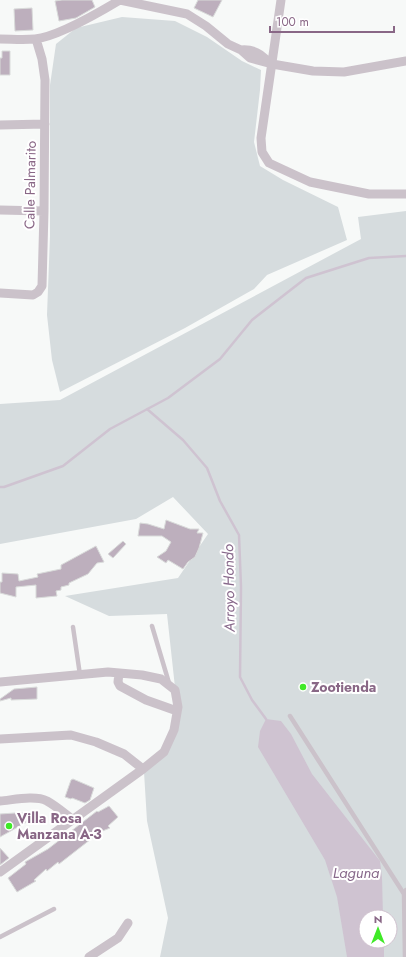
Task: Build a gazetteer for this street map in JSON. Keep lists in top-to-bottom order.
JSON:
{
  "streets": {
    "street": ["Calle Palmarito"]
  },
  "water": ["Arroyo Hondo", "Laguna"],
  "places": ["Zootienda", "Villa Rosa Manzana A-3"],
  "scale_bar": "100 m",
  "north": "top"
}
